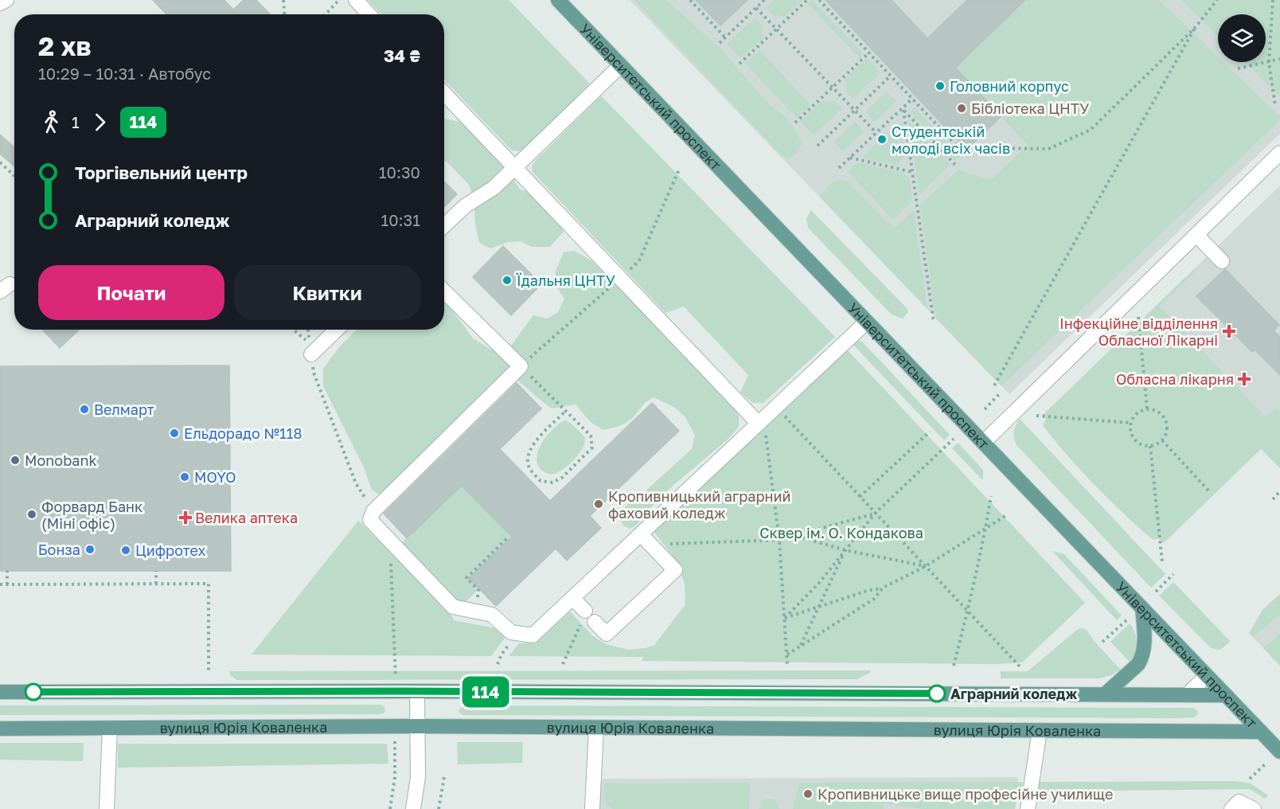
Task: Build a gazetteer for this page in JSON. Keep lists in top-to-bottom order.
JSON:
{
  "streets": {
    "main road": ["Університетський проспект", "вулиця Юрія Коваленка"]
  },
  "crossings": [
    ["Університетський проспект", "вулиця Юрія Коваленка"]
  ],
  "parks": ["Сквер ім. О. Кондакова"],
  "places": {
    "other": [
      "Головний корпус",
      "Бібліотека ЦНТУ",
      "Студентській молоді всіх часів",
      "Їдальня ЦНТУ",
      "Велмарт",
      "Ельдорадо №118",
      "Monobank",
      "MOYO",
      "Кропивницький аграрний фаховий коледж",
      "Форвард Банк (Міні офіс)",
      "Бонза",
      "Цифротех",
      "Аграрний коледж",
      "Кропивницьке вище професійне училище"
    ],
    "health": ["Інфекційне відділення Обласної Лікарні", "Обласна лікарня", "Велика аптека"]
  },
  "lines": ["bus line 114"],
  "page": {
    "on_map": "114",
    "heading": ["2 хв", "10:29 – 10:31 · Автобус", "34 ₴"],
    "legs": ["1", "114"],
    "list": [
      {
        "name": "Торгівельний центр",
        "value": "10:30"
      },
      {
        "name": "Аграрний коледж",
        "value": "10:31"
      }
    ],
    "buttons": ["Почати", "Квитки"]
  }
}
